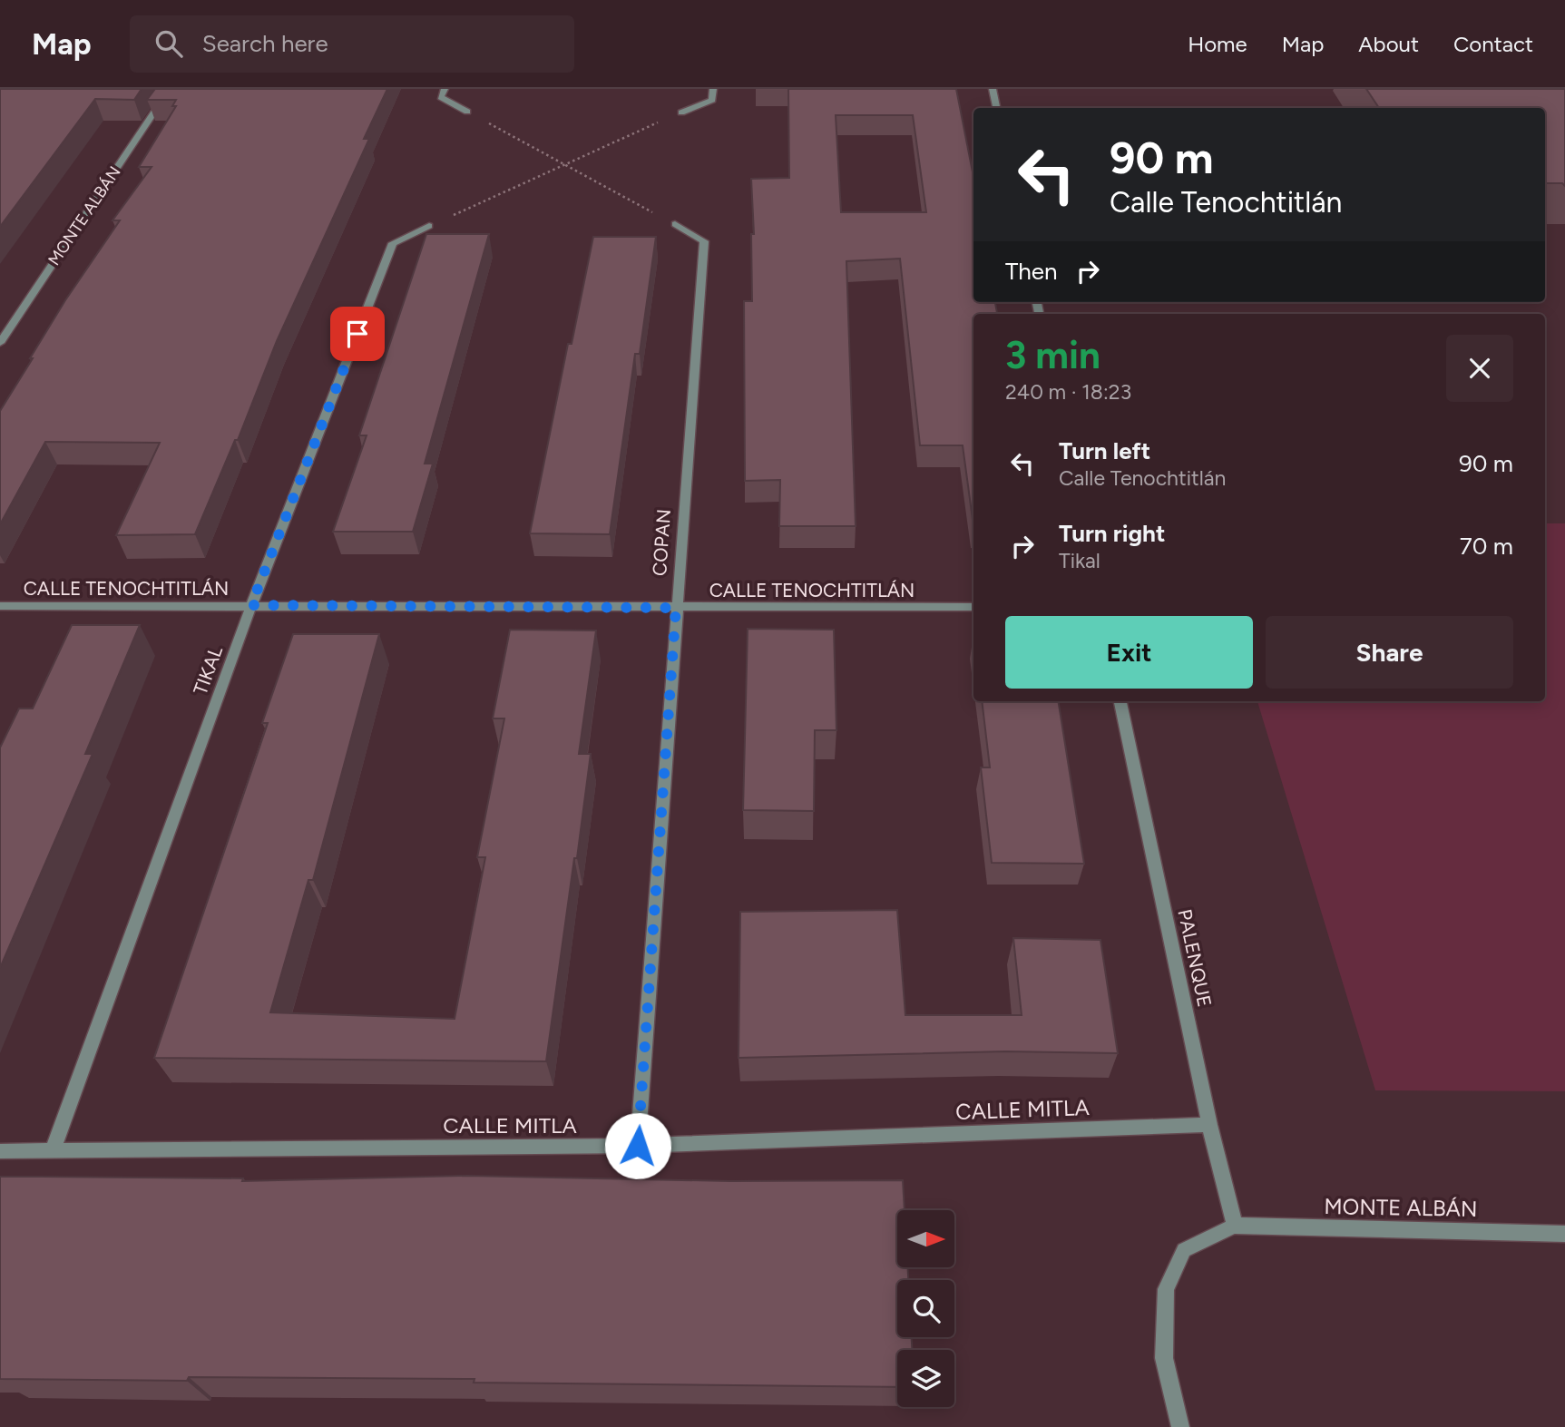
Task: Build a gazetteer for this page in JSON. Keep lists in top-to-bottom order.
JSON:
{
  "streets": {
    "street": [
      "MONTE ALBÁN",
      "COPAN",
      "CALLE TENOCHTITLÁN",
      "TIKAL",
      "PALENQUE",
      "CALLE MITLA"
    ]
  },
  "crossings": [
    ["MONTE ALBÁN", "PALENQUE"],
    ["COPAN", "CALLE TENOCHTITLÁN"],
    ["COPAN", "CALLE MITLA"],
    ["CALLE TENOCHTITLÁN", "TIKAL"],
    ["TIKAL", "CALLE MITLA"],
    ["PALENQUE", "CALLE MITLA"]
  ],
  "north": "right",
  "page": {
    "header": "Map",
    "search": "Search here",
    "nav": [
      "Home",
      "Map",
      "About",
      "Contact"
    ],
    "turn": ["90 m", "Calle Tenochtitlán"],
    "then": "Then",
    "heading": ["3 min", "240 m · 18:23"],
    "list": [
      {
        "name": "Turn left",
        "note": "Calle Tenochtitlán",
        "value": "90 m"
      },
      {
        "name": "Turn right",
        "note": "Tikal",
        "value": "70 m"
      }
    ],
    "buttons": ["Exit", "Share"]
  }
}
